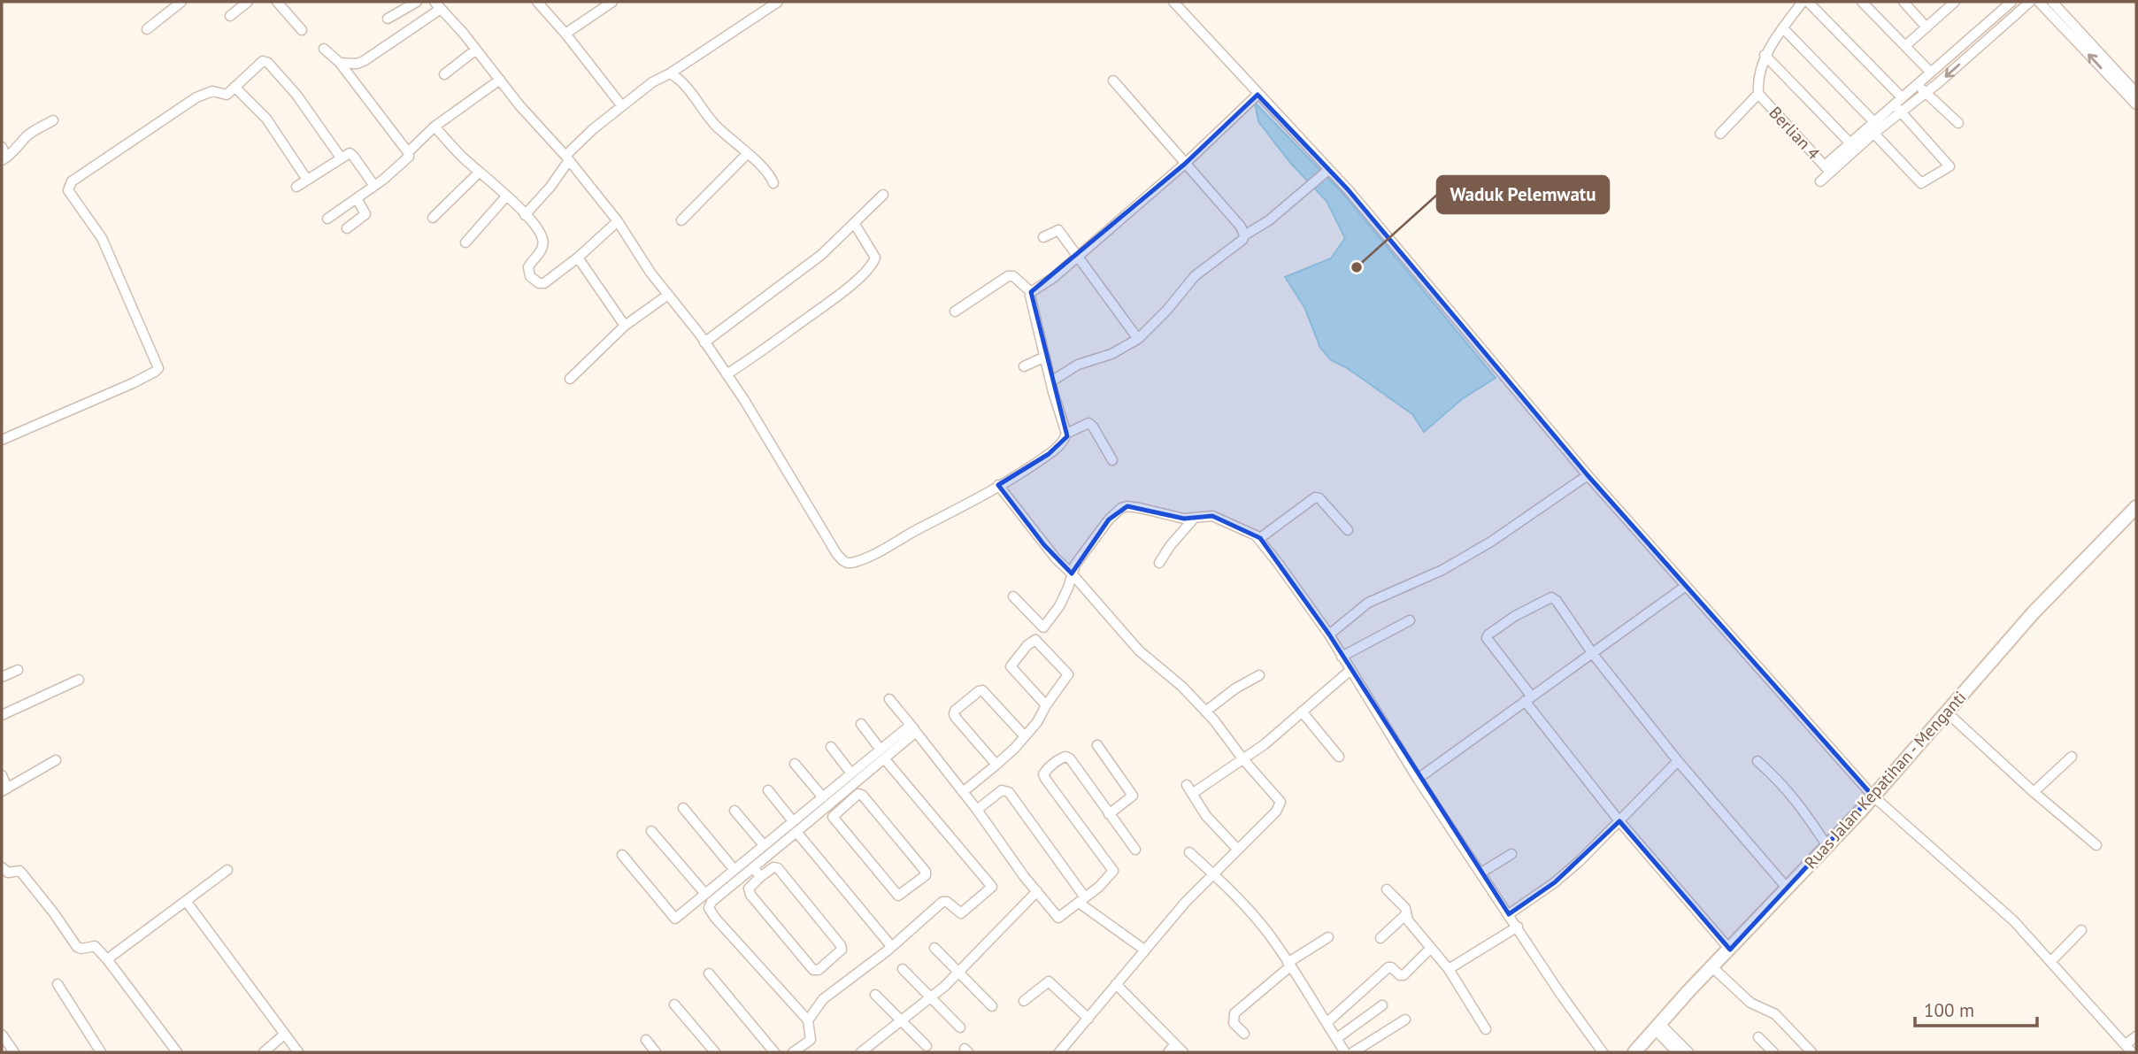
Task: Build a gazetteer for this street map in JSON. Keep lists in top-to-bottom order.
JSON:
{
  "streets": {
    "main road": ["Ruas Jalan Kepatihan - Menganti"],
    "street": ["Berlian 4"]
  },
  "places": ["Waduk Pelemwatu"],
  "scale_bar": "100 m"
}
